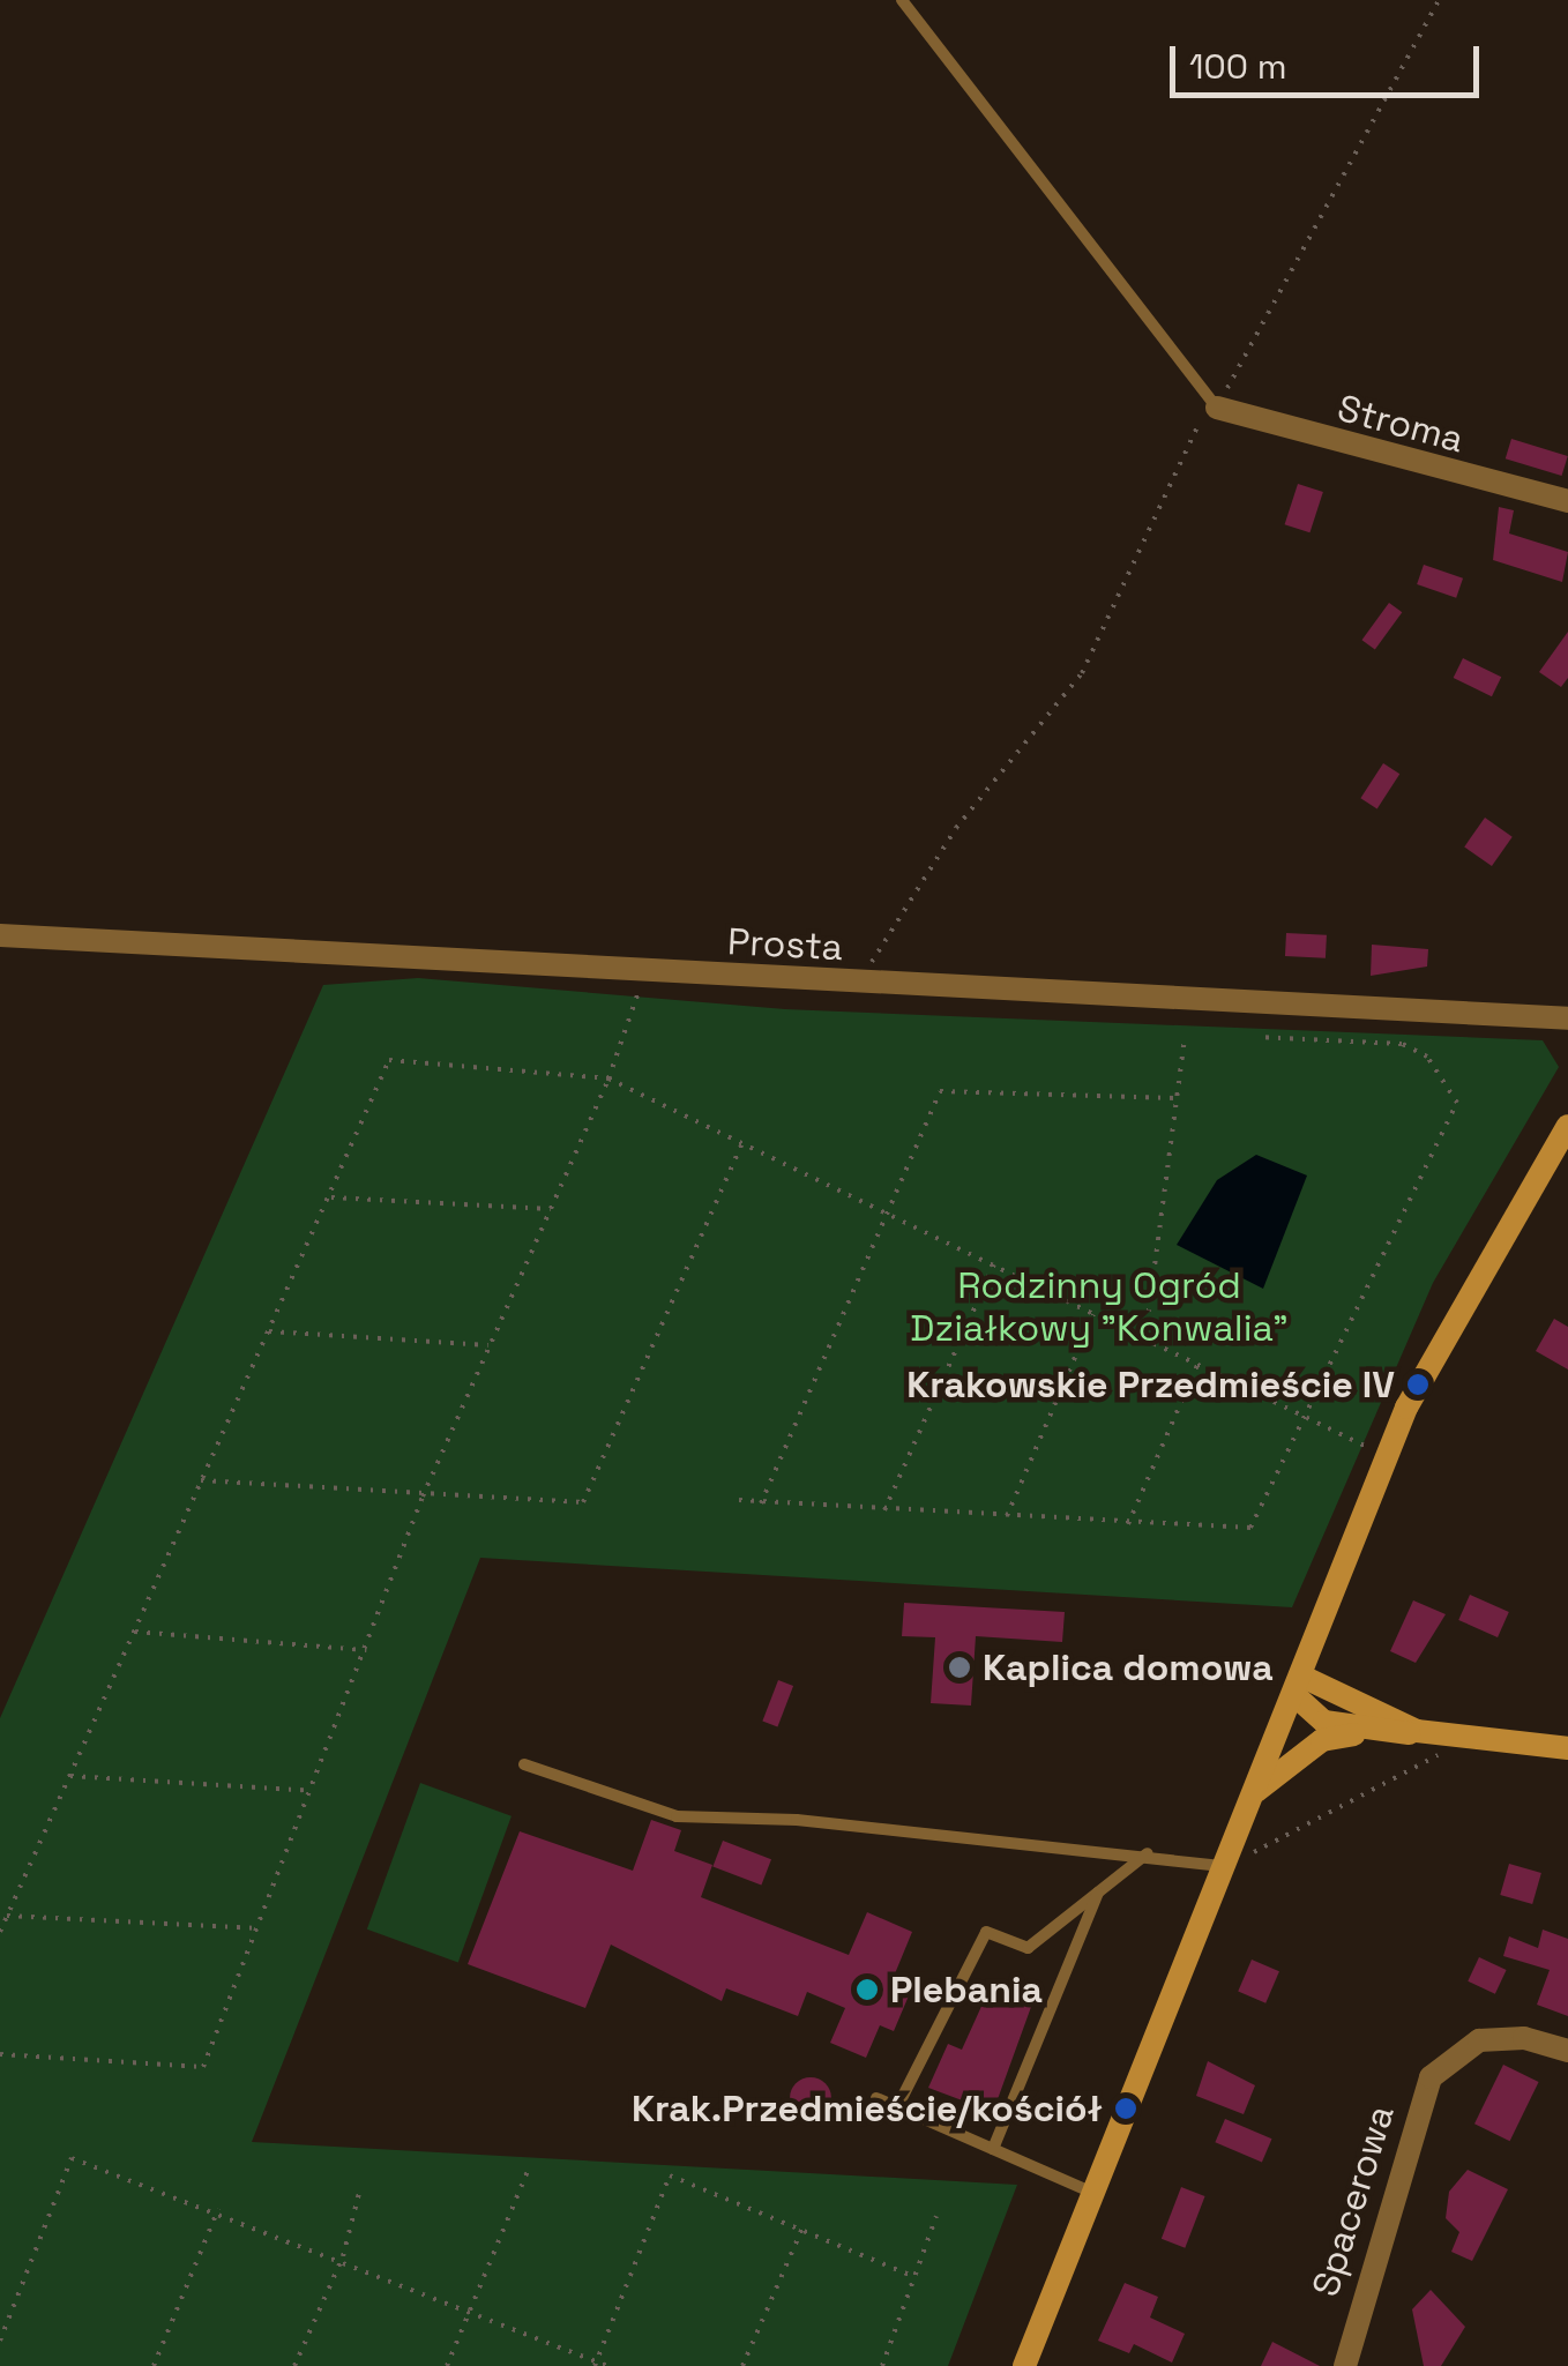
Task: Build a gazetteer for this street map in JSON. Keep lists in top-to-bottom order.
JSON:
{
  "streets": {
    "street": ["Stroma", "Prosta", "Spacerowa"]
  },
  "parks": ["Rodzinny Ogród Działkowy \"Konwalia\""],
  "places": [
    "Krakowskie Przedmieście IV",
    "Kaplica domowa",
    "Plebania",
    "Krak.Przedmieście/kościół"
  ],
  "scale_bar": "100 m"
}
